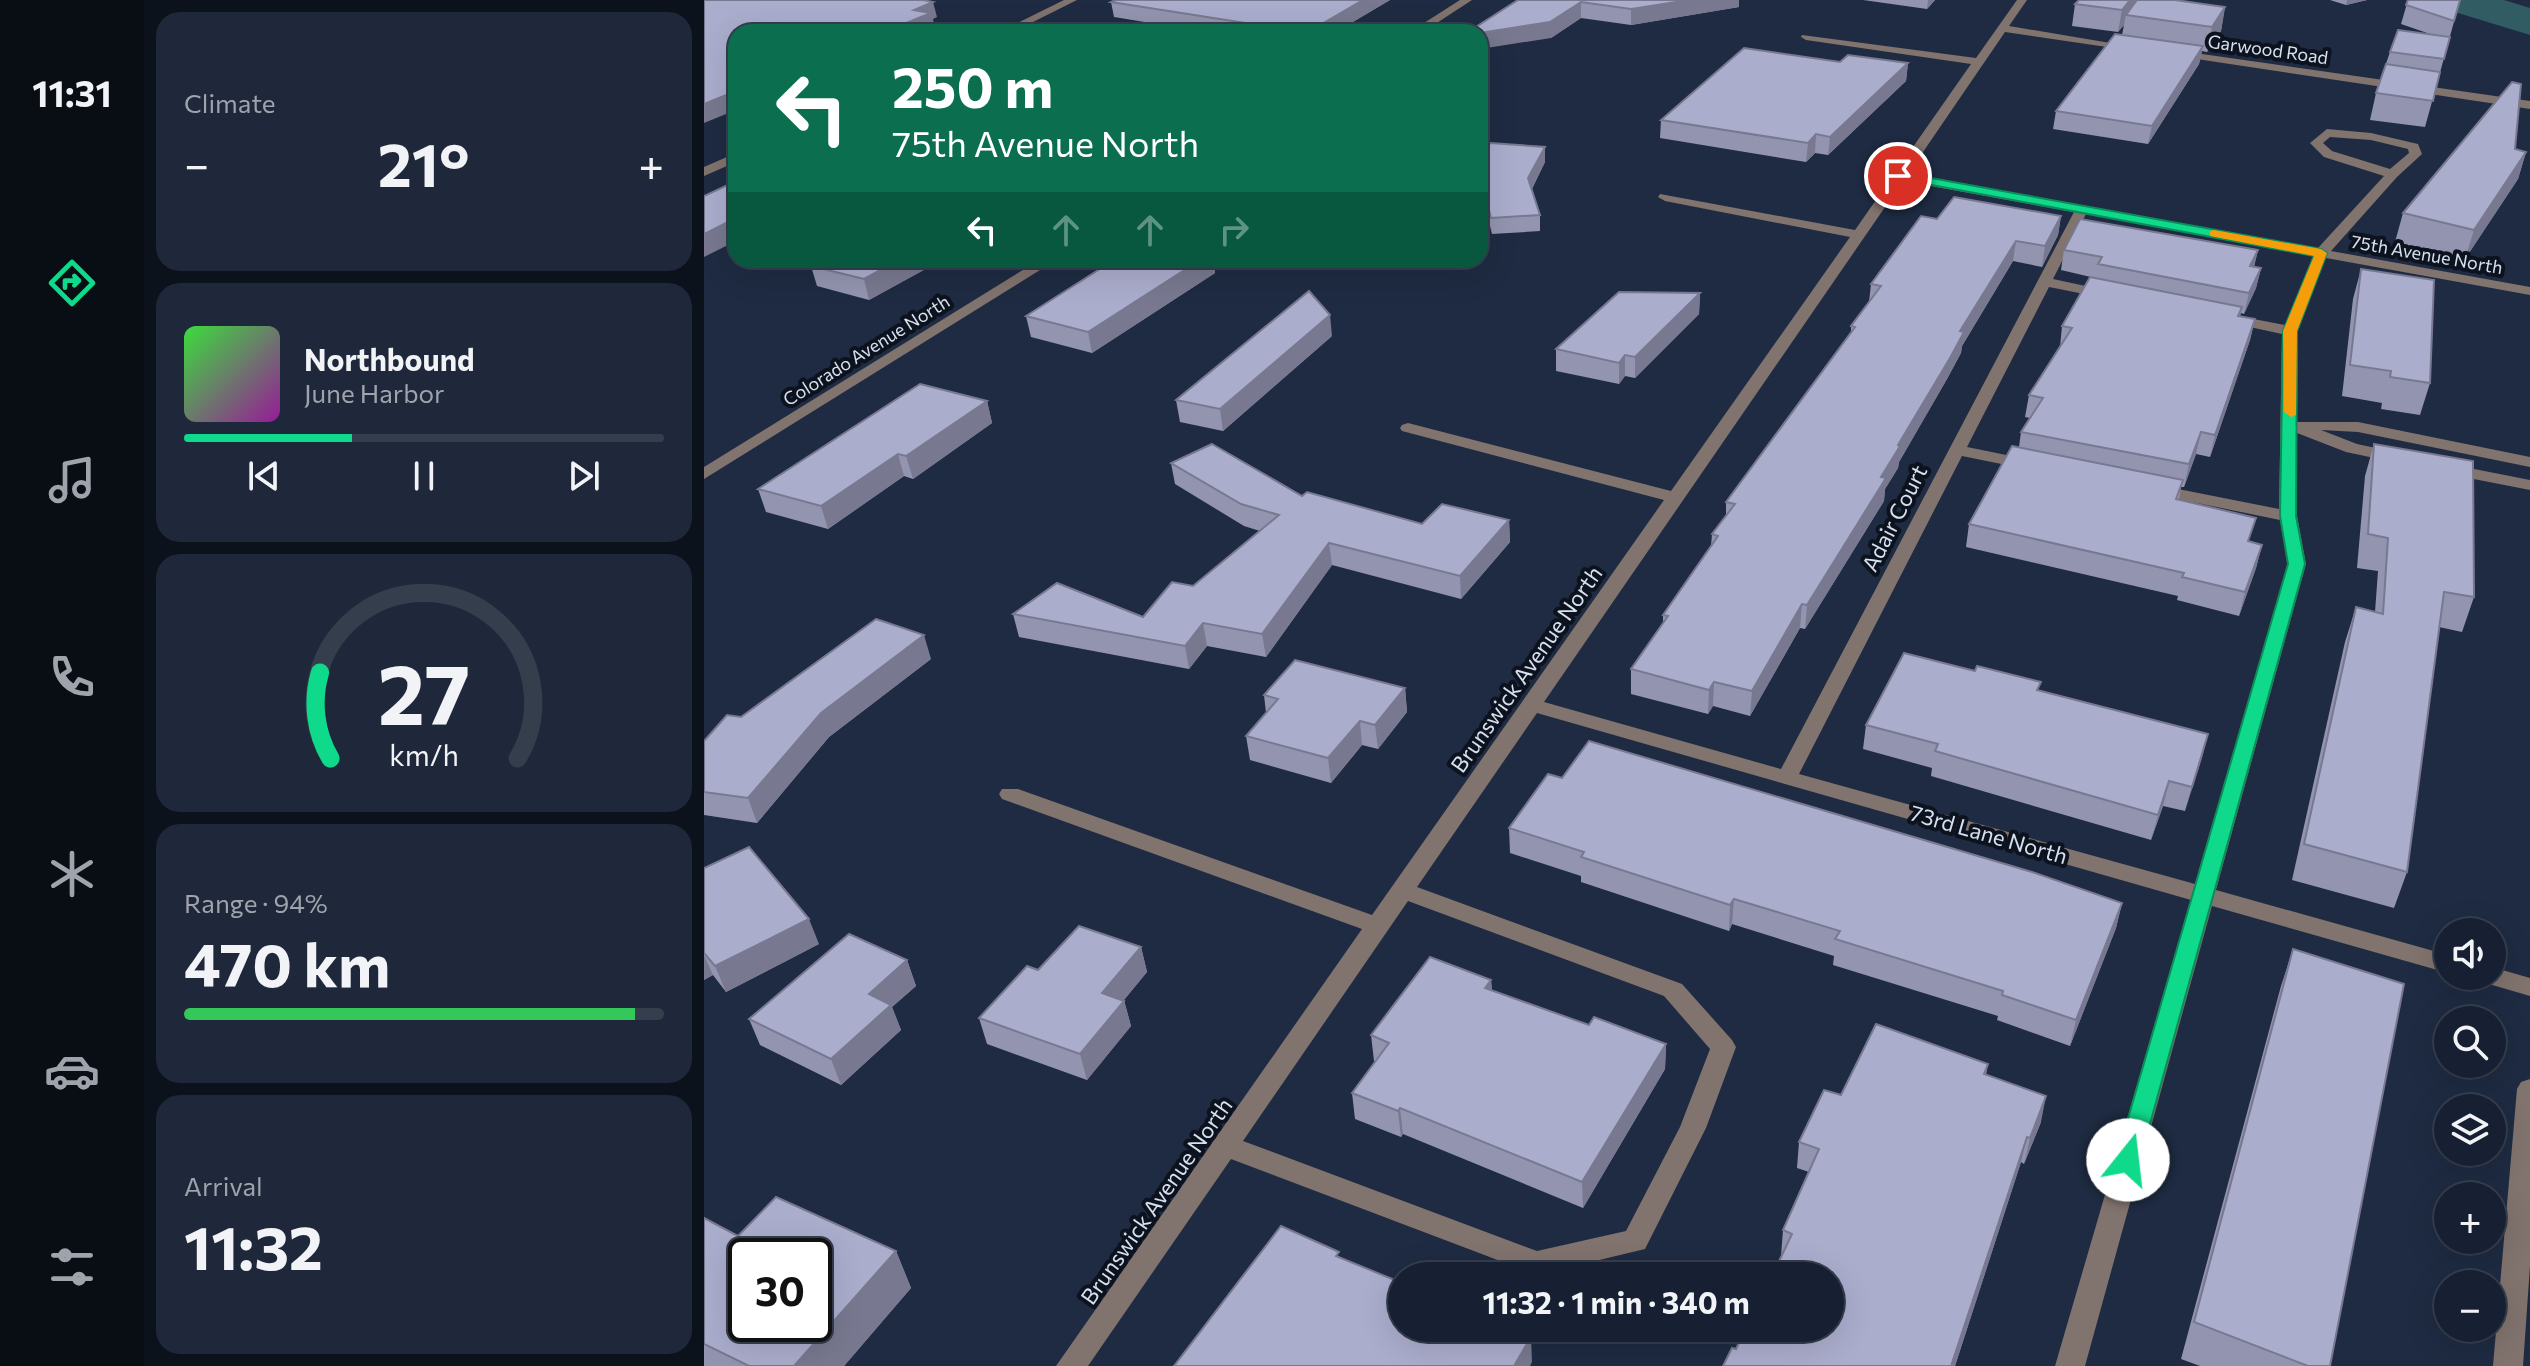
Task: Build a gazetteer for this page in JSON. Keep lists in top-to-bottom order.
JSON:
{
  "streets": {
    "street": [
      "Garwood Road",
      "75th Avenue North",
      "Colorado Avenue North",
      "Adair Court",
      "Brunswick Avenue North",
      "73rd Lane North"
    ]
  },
  "crossings": [
    ["75th Avenue North", "Brunswick Avenue North"],
    ["Adair Court", "73rd Lane North"],
    ["Brunswick Avenue North", "73rd Lane North"]
  ],
  "page": {
    "tabs": "11:31",
    "tile": [
      "Climate",
      ["Range · 94%", "470 km"],
      ["Arrival", "11:32"]
    ],
    "turn": ["250 m", "75th Avenue North"],
    "heat": ["−", "21°", "+"],
    "song": ["Northbound", "June Harbor"],
    "map_buttons": ["+", "−"],
    "limit": "30",
    "trip": "11:32 · 1 min · 340 m",
    "gauge": ["27", "km/h"]
  }
}
